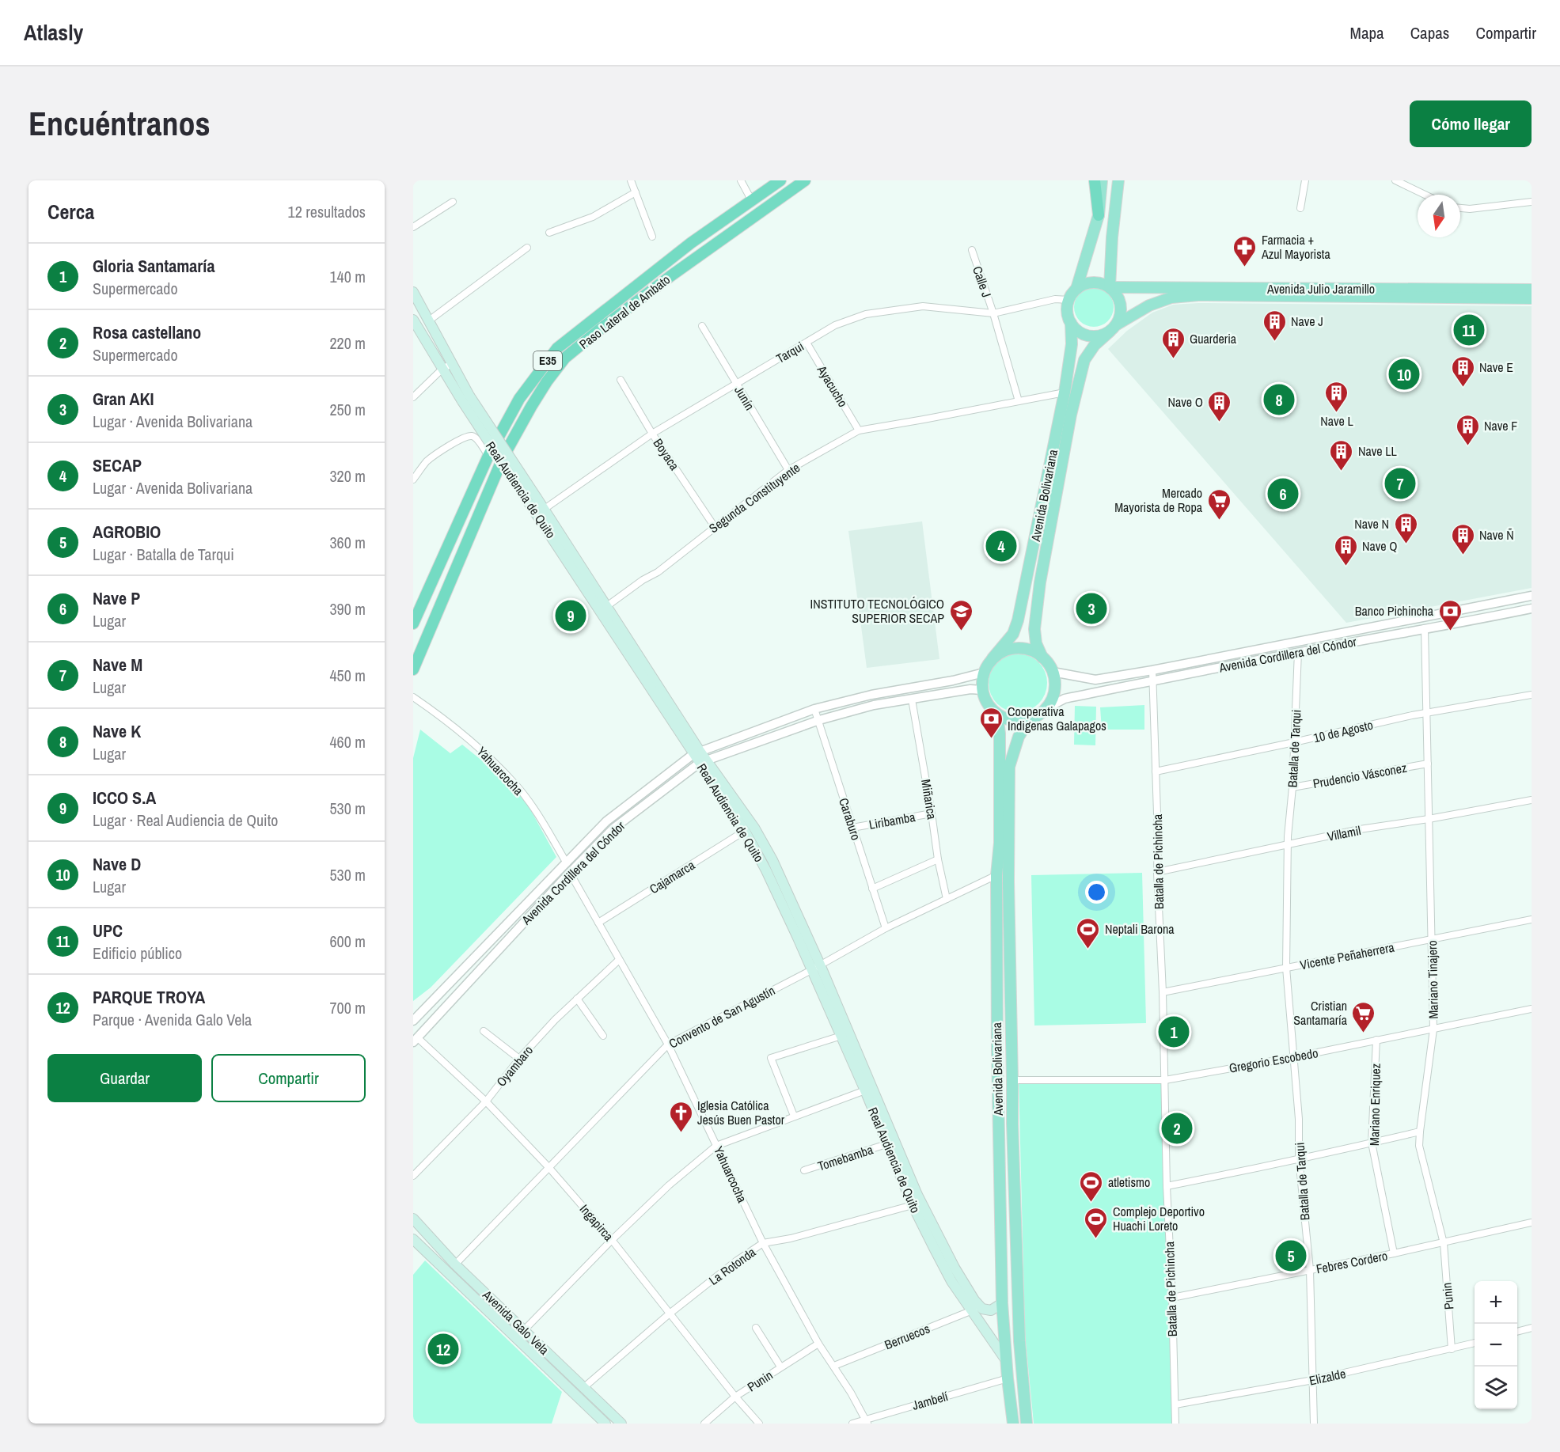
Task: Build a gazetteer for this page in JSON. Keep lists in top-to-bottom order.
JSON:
{
  "streets": {
    "highway": ["Paso Lateral de Ambato", "E35"],
    "main road": [
      "Avenida Julio Jaramillo",
      "Real Audiencia de Quito",
      "Avenida Bolivariana",
      "Avenida Galo Vela"
    ],
    "street": [
      "Calle J",
      "Tarqui",
      "Ayacucho",
      "Junín",
      "Boyaca",
      "Segunda Constituyente",
      "Avenida Cordillera del Cóndor",
      "10 de Agosto",
      "Batalla de Tarqui",
      "Yahuarcocha",
      "Prudencio Vásconez",
      "Miñarica",
      "Caraburo",
      "Liribamba",
      "Villamil",
      "Batalla de Pichincha",
      "Cajamarca",
      "Vicente Peñaherrera",
      "Mariano Tinajero",
      "Convento de San Agustín",
      "Gregorio Escobedo",
      "Oyambaro",
      "Mariano Enriquez",
      "Tomebamba",
      "Ingapirca",
      "Febres Cordero",
      "La Rotonda",
      "Punin",
      "Berruecos",
      "Elizalde",
      "Jambelí"
    ]
  },
  "crossings": [
    ["Calle J", "Tarqui"],
    ["Calle J", "Segunda Constituyente"],
    ["Avenida Julio Jaramillo", "Tarqui"],
    ["Avenida Julio Jaramillo", "Avenida Bolivariana"],
    ["Tarqui", "Ayacucho"],
    ["Tarqui", "Junín"],
    ["Tarqui", "Boyaca"],
    ["Tarqui", "Real Audiencia de Quito"],
    ["Tarqui", "Avenida Bolivariana"],
    ["Ayacucho", "Segunda Constituyente"],
    ["Junín", "Segunda Constituyente"],
    ["Boyaca", "Segunda Constituyente"],
    ["Real Audiencia de Quito", "Avenida Bolivariana"],
    ["Real Audiencia de Quito", "Segunda Constituyente"],
    ["Real Audiencia de Quito", "Avenida Cordillera del Cóndor"],
    ["Real Audiencia de Quito", "Cajamarca"],
    ["Real Audiencia de Quito", "Convento de San Agustín"],
    ["Real Audiencia de Quito", "Tomebamba"],
    ["Real Audiencia de Quito", "La Rotonda"],
    ["Real Audiencia de Quito", "Berruecos"],
    ["Avenida Bolivariana", "Segunda Constituyente"],
    ["Avenida Bolivariana", "Avenida Cordillera del Cóndor"],
    ["Avenida Bolivariana", "Convento de San Agustín"],
    ["Avenida Bolivariana", "Gregorio Escobedo"],
    ["Avenida Bolivariana", "Jambelí"],
    ["Avenida Cordillera del Cóndor", "Batalla de Tarqui"],
    ["Avenida Cordillera del Cóndor", "Yahuarcocha"],
    ["Avenida Cordillera del Cóndor", "Miñarica"],
    ["Avenida Cordillera del Cóndor", "Caraburo"],
    ["Avenida Cordillera del Cóndor", "Batalla de Pichincha"],
    ["Avenida Cordillera del Cóndor", "Mariano Tinajero"],
    ["Avenida Cordillera del Cóndor", "Ingapirca"],
    ["10 de Agosto", "Batalla de Tarqui"],
    ["10 de Agosto", "Batalla de Pichincha"],
    ["10 de Agosto", "Mariano Tinajero"],
    ["Batalla de Tarqui", "Prudencio Vásconez"],
    ["Batalla de Tarqui", "Villamil"],
    ["Batalla de Tarqui", "Vicente Peñaherrera"],
    ["Batalla de Tarqui", "Gregorio Escobedo"],
    ["Batalla de Tarqui", "Febres Cordero"],
    ["Batalla de Tarqui", "Elizalde"],
    ["Yahuarcocha", "Cajamarca"],
    ["Yahuarcocha", "Convento de San Agustín"],
    ["Yahuarcocha", "Oyambaro"],
    ["Yahuarcocha", "La Rotonda"],
    ["Yahuarcocha", "Punin"],
    ["Yahuarcocha", "Berruecos"],
    ["Yahuarcocha", "Jambelí"],
    ["Prudencio Vásconez", "Mariano Tinajero"],
    ["Miñarica", "Liribamba"],
    ["Miñarica", "Convento de San Agustín"],
    ["Caraburo", "Liribamba"],
    ["Caraburo", "Convento de San Agustín"],
    ["Villamil", "Batalla de Pichincha"],
    ["Villamil", "Mariano Tinajero"],
    ["Batalla de Pichincha", "Vicente Peñaherrera"],
    ["Batalla de Pichincha", "Gregorio Escobedo"],
    ["Batalla de Pichincha", "Febres Cordero"],
    ["Batalla de Pichincha", "Elizalde"],
    ["Vicente Peñaherrera", "Mariano Tinajero"],
    ["Mariano Tinajero", "Gregorio Escobedo"],
    ["Mariano Tinajero", "Febres Cordero"],
    ["Mariano Tinajero", "Punin"],
    ["Convento de San Agustín", "Ingapirca"],
    ["Convento de San Agustín", "Avenida Galo Vela"],
    ["Gregorio Escobedo", "Mariano Enriquez"],
    ["Oyambaro", "Ingapirca"],
    ["Mariano Enriquez", "Febres Cordero"],
    ["Ingapirca", "La Rotonda"],
    ["Ingapirca", "Punin"],
    ["Febres Cordero", "Punin"],
    ["La Rotonda", "Avenida Galo Vela"],
    ["Punin", "Elizalde"]
  ],
  "places": {
    "pharmacy": ["Farmacia + Azul Mayorista"],
    "building": [
      "Nave J",
      "Guarderia",
      "Nave E",
      "Nave L",
      "Nave O",
      "Nave F",
      "Nave LL",
      "Nave N",
      "Nave Ñ",
      "Nave Q"
    ],
    "supermarket": ["Mercado Mayorista de Ropa", "Cristian Santamaría"],
    "school or university": ["INSTITUTO TECNOLÓGICO SUPERIOR SECAP"],
    "bank": ["Banco Pichincha", "Cooperativa Indigenas Galapagos"],
    "sports": ["Neptali Barona", "atletismo", "Complejo Deportivo Huachi Loreto"],
    "church": ["Iglesia Católica Jesús Buen Pastor"]
  },
  "north": "bottom",
  "page": {
    "header": "Atlasly",
    "nav": ["Mapa", "Capas", "Compartir"],
    "buttons": [
      "Cómo llegar",
      ["Guardar", "Compartir"]
    ],
    "title": "Encuéntranos",
    "heading": ["Cerca", "12 resultados"],
    "list": [
      {
        "mark": "1",
        "name": "Gloria Santamaría",
        "note": "Supermercado",
        "value": "140 m"
      },
      {
        "mark": "2",
        "name": "Rosa castellano",
        "note": "Supermercado",
        "value": "220 m"
      },
      {
        "mark": "3",
        "name": "Gran AKI",
        "note": "Lugar · Avenida Bolivariana",
        "value": "250 m"
      },
      {
        "mark": "4",
        "name": "SECAP",
        "note": "Lugar · Avenida Bolivariana",
        "value": "320 m"
      },
      {
        "mark": "5",
        "name": "AGROBIO",
        "note": "Lugar · Batalla de Tarqui",
        "value": "360 m"
      },
      {
        "mark": "6",
        "name": "Nave P",
        "note": "Lugar",
        "value": "390 m"
      },
      {
        "mark": "7",
        "name": "Nave M",
        "note": "Lugar",
        "value": "450 m"
      },
      {
        "mark": "8",
        "name": "Nave K",
        "note": "Lugar",
        "value": "460 m"
      },
      {
        "mark": "9",
        "name": "ICCO S.A",
        "note": "Lugar · Real Audiencia de Quito",
        "value": "530 m"
      },
      {
        "mark": "10",
        "name": "Nave D",
        "note": "Lugar",
        "value": "530 m"
      },
      {
        "mark": "11",
        "name": "UPC",
        "note": "Edificio público",
        "value": "600 m"
      },
      {
        "mark": "12",
        "name": "PARQUE TROYA",
        "note": "Parque · Avenida Galo Vela",
        "value": "700 m"
      }
    ],
    "pins": [
      "11",
      "10",
      "8",
      "7",
      "6",
      "4",
      "3",
      "9",
      "1",
      "2",
      "5",
      "12"
    ],
    "map_buttons": ["+", "−"]
  }
}
